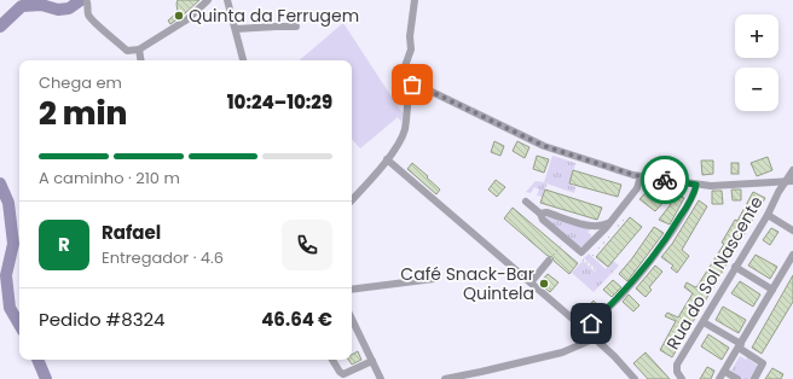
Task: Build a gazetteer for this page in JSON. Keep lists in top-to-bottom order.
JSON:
{
  "streets": {
    "street": ["Rua do Sol Nascente"]
  },
  "places": ["Quinta da Ferrugem", "Café Snack-Bar Quintela"],
  "page": {
    "map_buttons": ["+", "−"],
    "heading": ["2 min", "Chega em", "10:24–10:29"],
    "panel": [
      "Rafael",
      "Entregador · 4.6",
      "Pedido #8324",
      "46.64 €"
    ],
    "bar": "A caminho · 210 m",
    "round": "R"
  }
}
